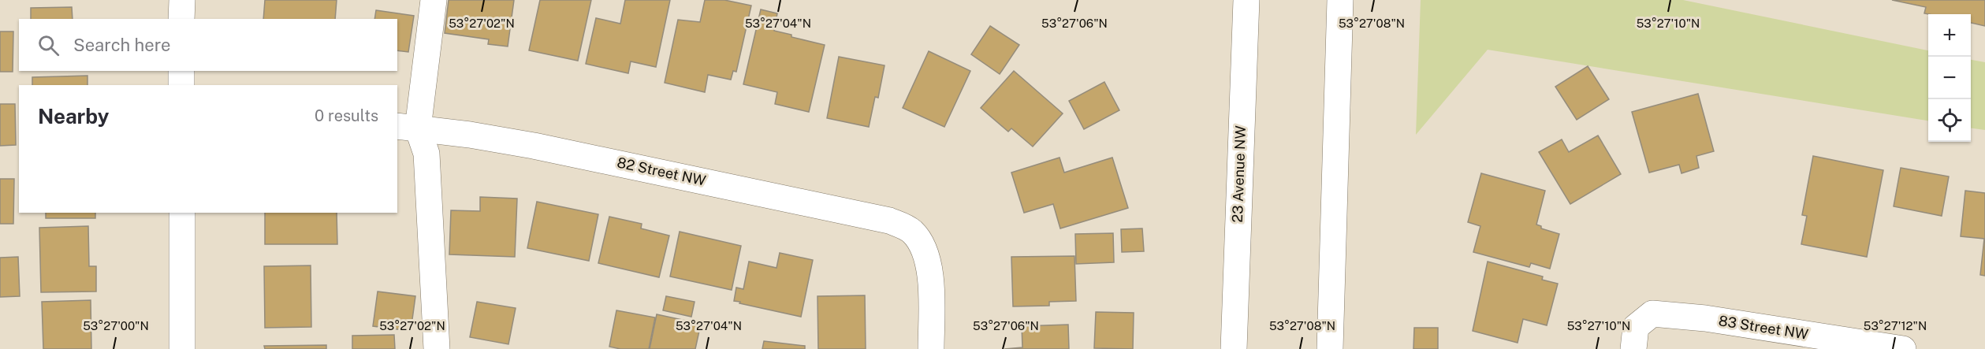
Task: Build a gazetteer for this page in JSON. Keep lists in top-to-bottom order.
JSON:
{
  "streets": {
    "street": ["82 Street NW", "23 Avenue NW", "83 Street NW"]
  },
  "page": {
    "map_buttons": ["+", "−"],
    "search": "Search here",
    "heading": ["Nearby", "0 results"]
  },
  "coordinates": [
    "53°27'02\"N",
    "53°27'04\"N",
    "53°27'06\"N",
    "53°27'08\"N",
    "53°27'10\"N",
    "53°27'00\"N",
    "53°27'12\"N"
  ]
}
